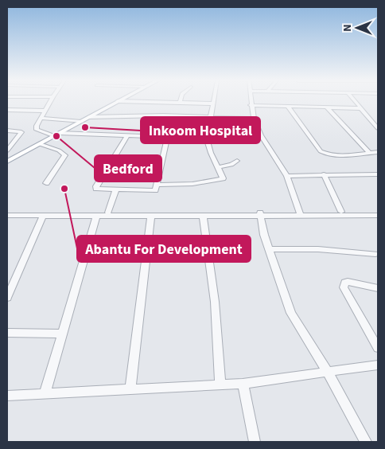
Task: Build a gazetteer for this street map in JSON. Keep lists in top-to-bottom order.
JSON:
{
  "places": ["Inkoom Hospital", "Bedford", "Abantu For Development"],
  "north": "left"
}
